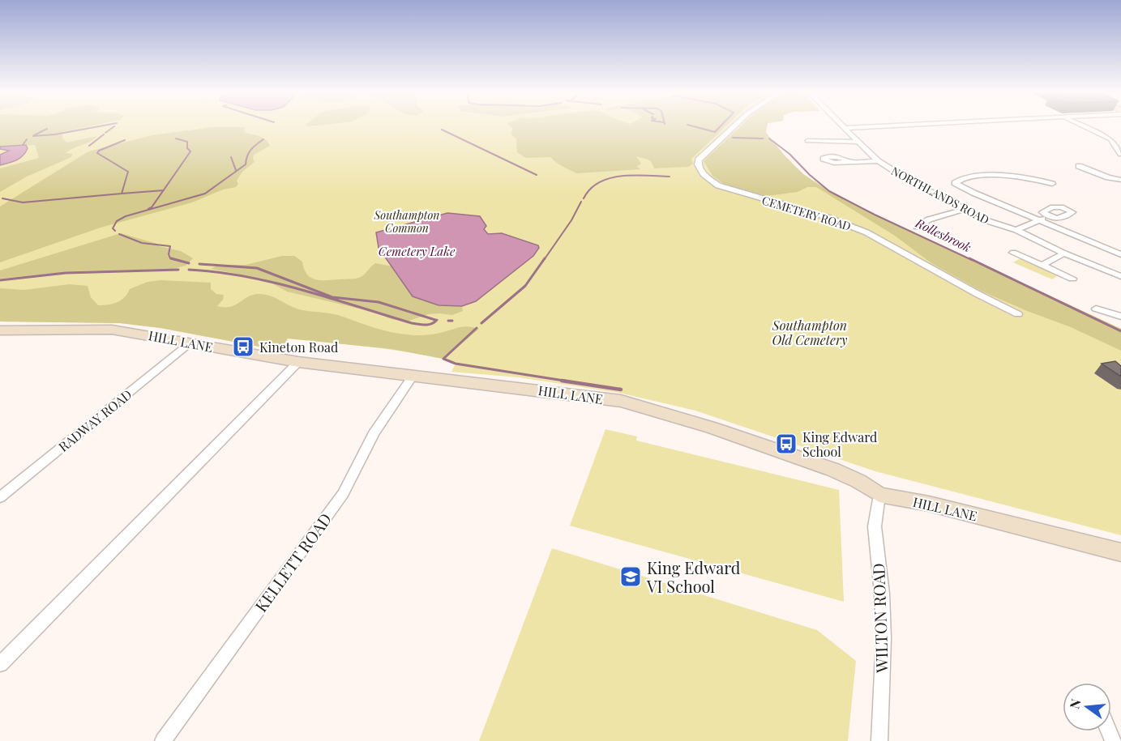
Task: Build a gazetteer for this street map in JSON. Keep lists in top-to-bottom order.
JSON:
{
  "streets": {
    "street": [
      "NORTHLANDS ROAD",
      "CEMETERY ROAD",
      "HILL LANE",
      "RADWAY ROAD",
      "KELLETT ROAD",
      "WILTON ROAD"
    ]
  },
  "crossings": [
    ["HILL LANE", "RADWAY ROAD"],
    ["HILL LANE", "KELLETT ROAD"],
    ["HILL LANE", "WILTON ROAD"]
  ],
  "water": ["Rollesbrook", "Cemetery Lake"],
  "parks": ["Southampton Common", "Southampton Old Cemetery"],
  "places": {
    "bus stop": ["Kineton Road", "King Edward School"],
    "school or university": ["King Edward VI School"]
  },
  "north": "left"
}
